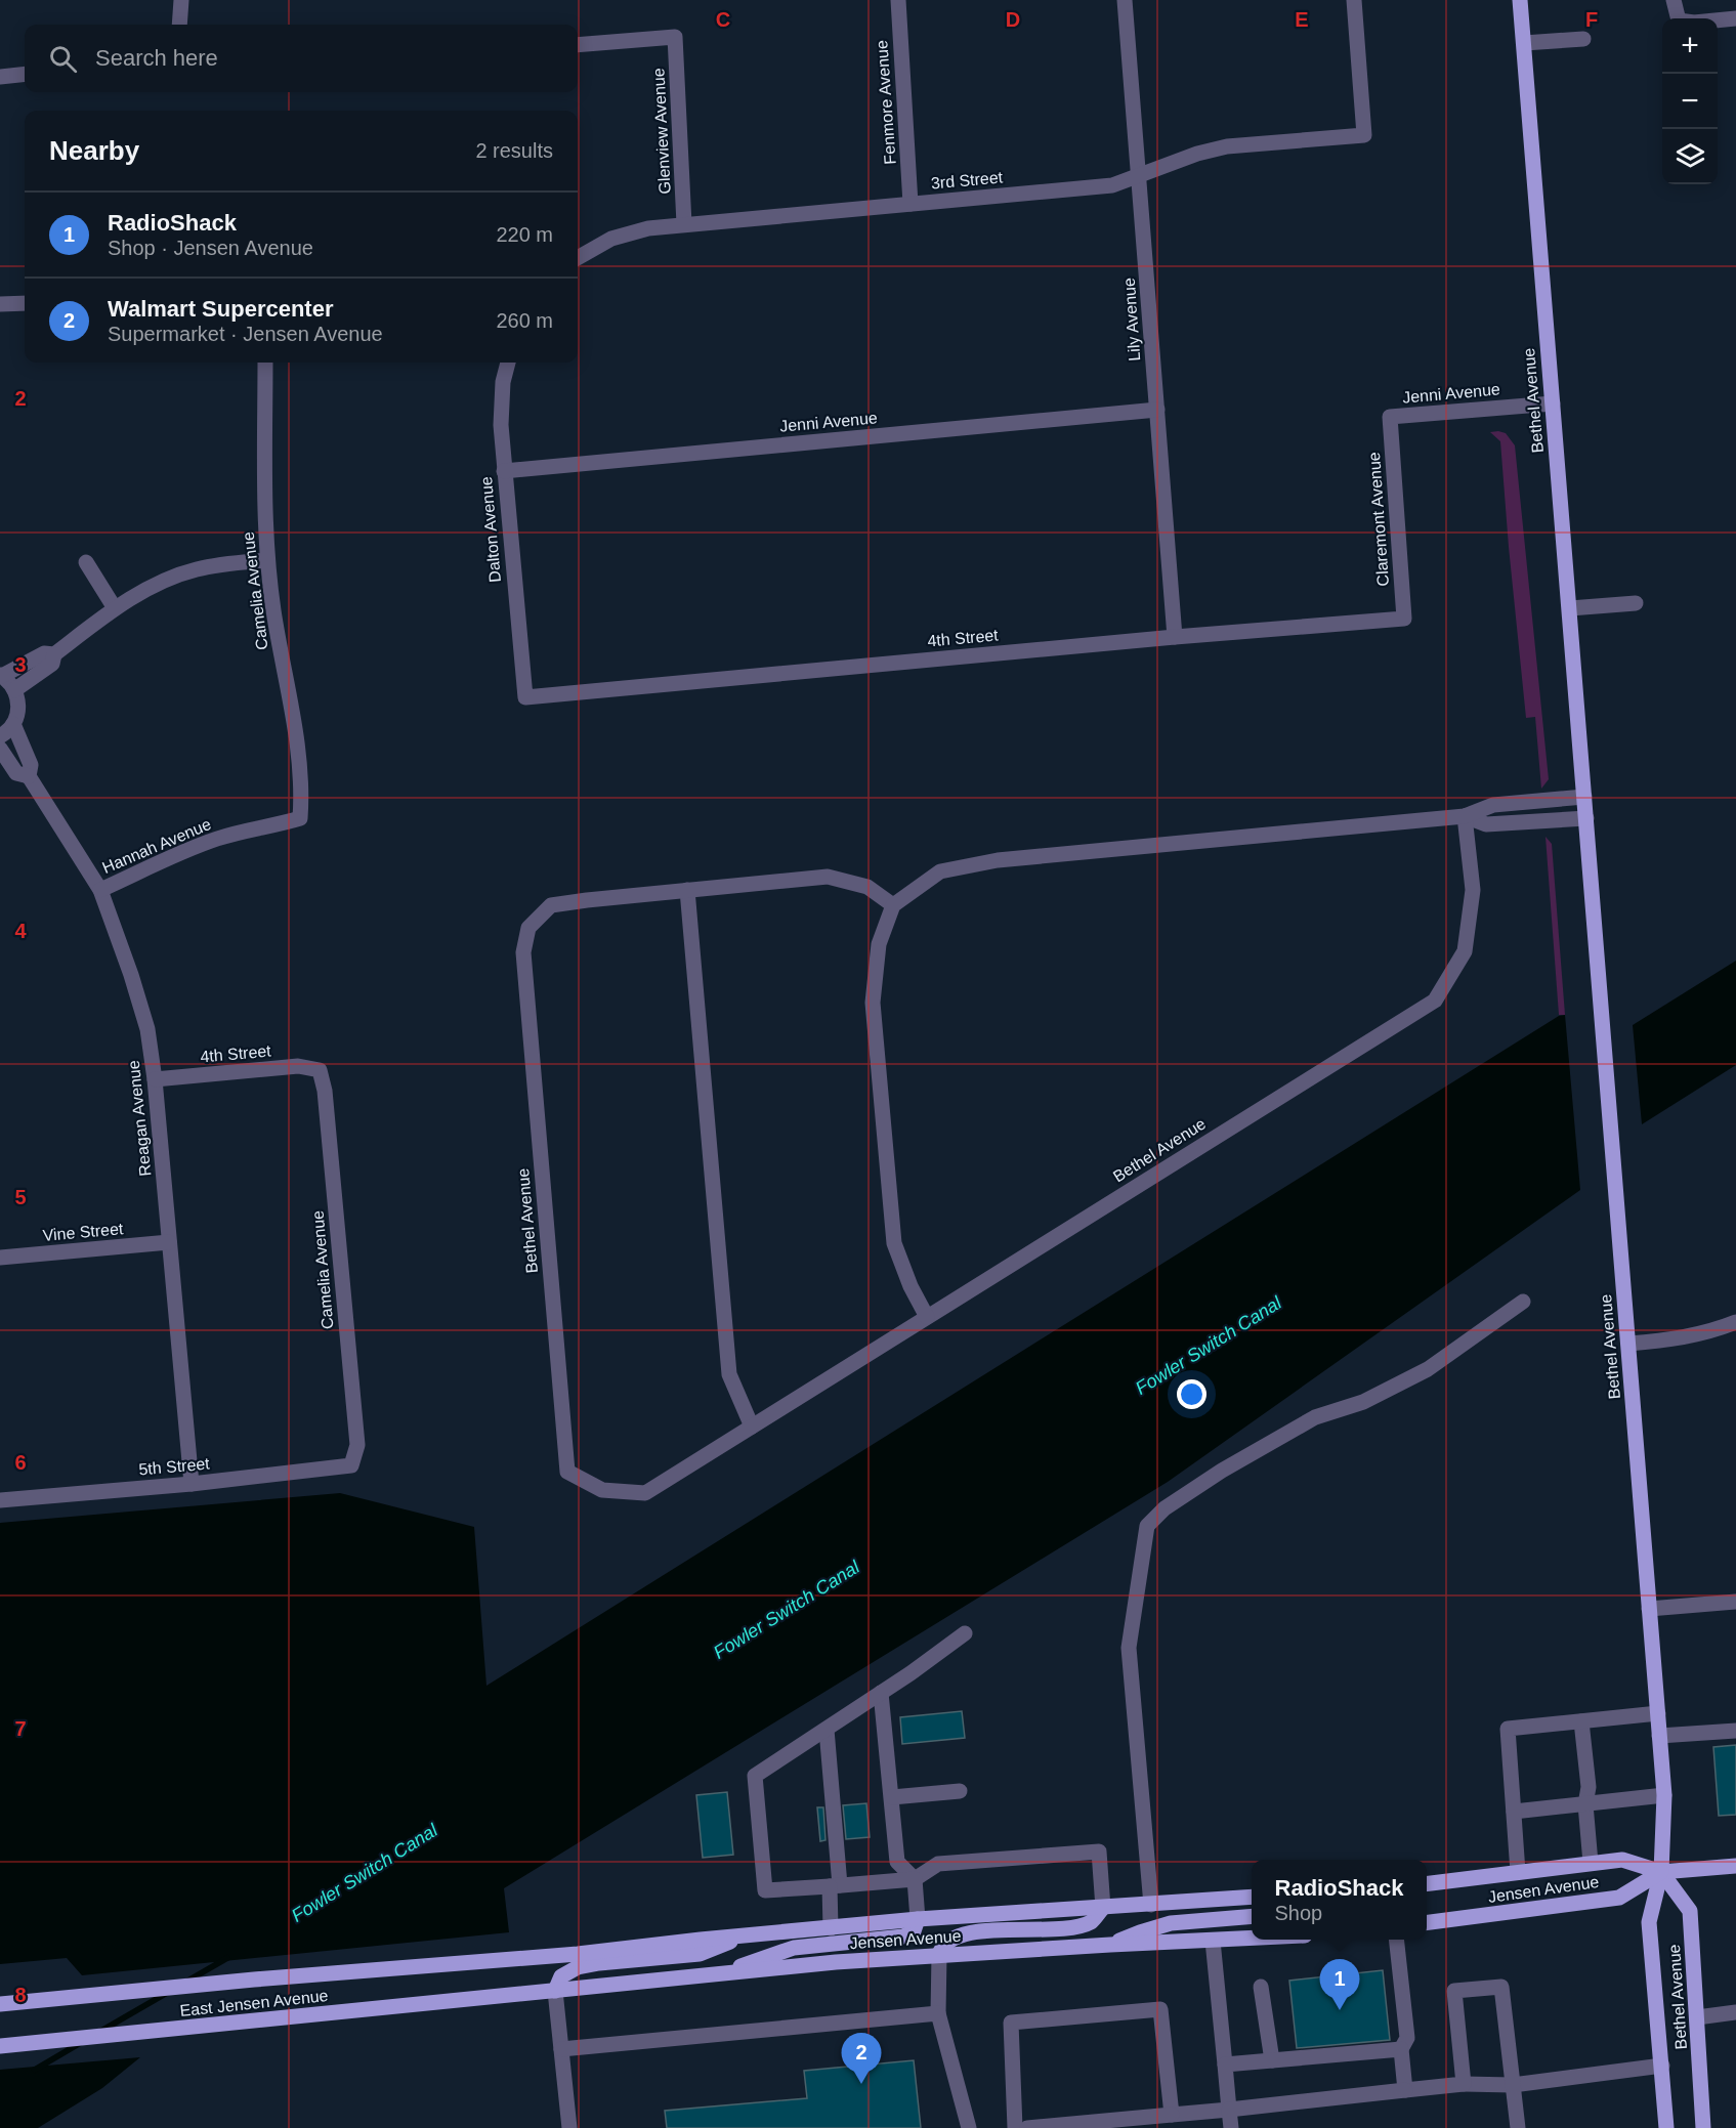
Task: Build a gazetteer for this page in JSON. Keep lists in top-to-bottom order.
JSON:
{
  "streets": {
    "main road": ["Bethel Avenue", "Jensen Avenue", "East Jensen Avenue"],
    "street": [
      "Fenmore Avenue",
      "Glenview Avenue",
      "3rd Street",
      "Lily Avenue",
      "Jenni Avenue",
      "Claremont Avenue",
      "Dalton Avenue",
      "Camelia Avenue",
      "4th Street",
      "Hannah Avenue",
      "Reagan Avenue",
      "Vine Street",
      "5th Street"
    ]
  },
  "crossings": [
    ["Fenmore Avenue", "3rd Street"],
    ["Glenview Avenue", "3rd Street"],
    ["3rd Street", "Lily Avenue"],
    ["Lily Avenue", "Jenni Avenue"],
    ["Lily Avenue", "4th Street"],
    ["Jenni Avenue", "Bethel Avenue"],
    ["Jenni Avenue", "Claremont Avenue"],
    ["Jenni Avenue", "Dalton Avenue"],
    ["Bethel Avenue", "Jensen Avenue"],
    ["Claremont Avenue", "4th Street"],
    ["Dalton Avenue", "4th Street"],
    ["Camelia Avenue", "4th Street"],
    ["Camelia Avenue", "Hannah Avenue"],
    ["Camelia Avenue", "5th Street"],
    ["4th Street", "Reagan Avenue"],
    ["Hannah Avenue", "Reagan Avenue"],
    ["Reagan Avenue", "Vine Street"],
    ["Reagan Avenue", "5th Street"],
    ["Jensen Avenue", "East Jensen Avenue"]
  ],
  "water": ["Fowler Switch Canal"],
  "page": {
    "map_buttons": ["+", "−"],
    "search": "Search here",
    "heading": ["Nearby", "2 results"],
    "list": [
      {
        "mark": "1",
        "name": "RadioShack",
        "note": "Shop · Jensen Avenue",
        "value": "220 m"
      },
      {
        "mark": "2",
        "name": "Walmart Supercenter",
        "note": "Supermarket · Jensen Avenue",
        "value": "260 m"
      }
    ],
    "popup": ["RadioShack", "Shop"],
    "pins": ["1", "2"]
  },
  "grid": {
    "columns": [
      "C",
      "D",
      "E",
      "F"
    ],
    "rows": [
      "2",
      "3",
      "4",
      "5",
      "6",
      "7",
      "8"
    ]
  }
}
